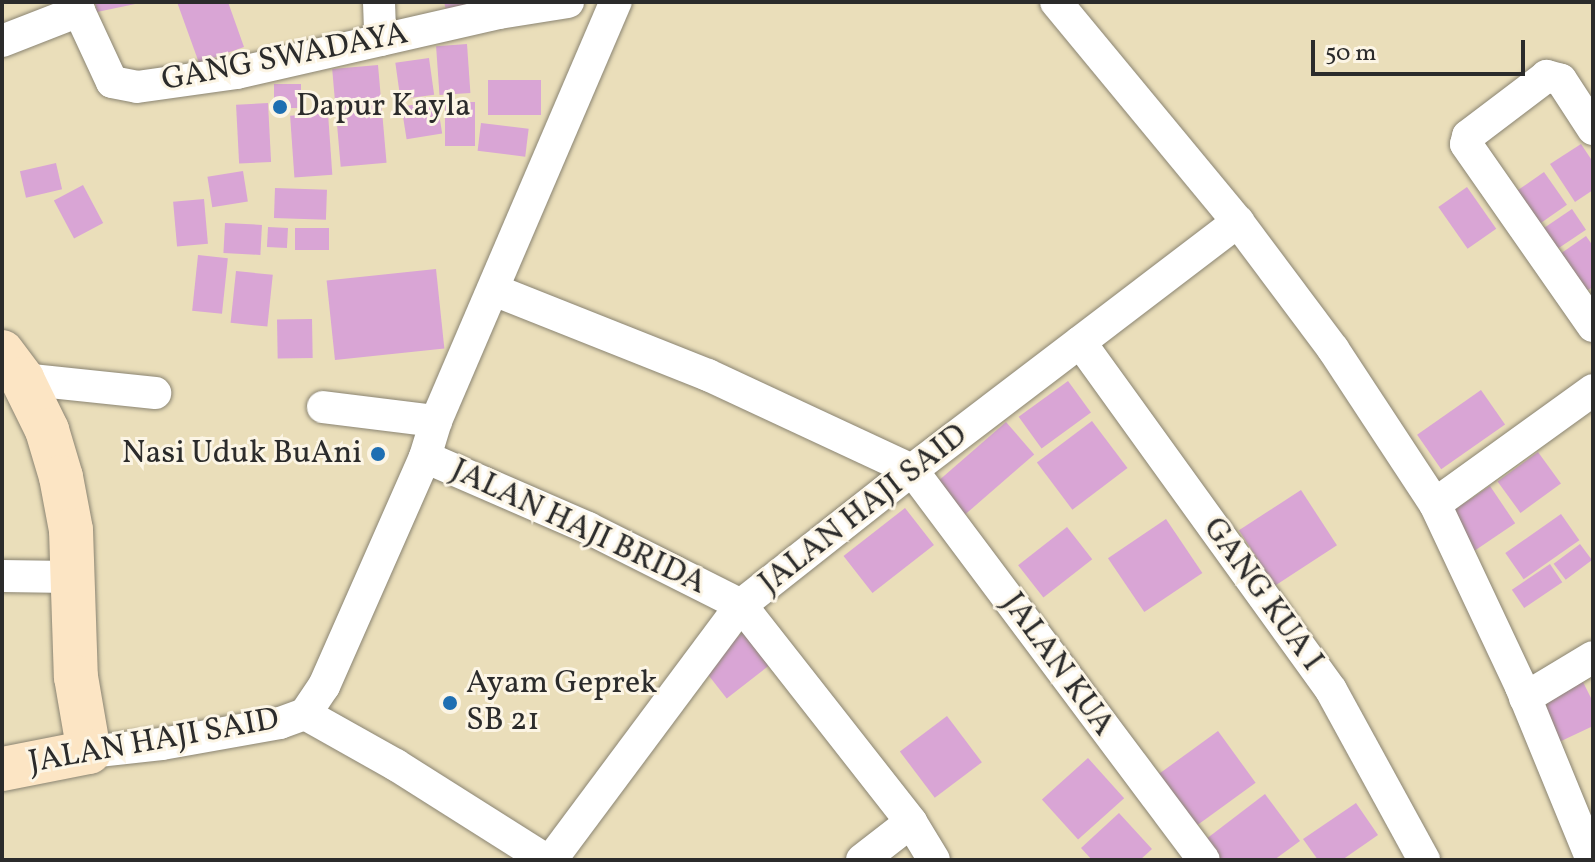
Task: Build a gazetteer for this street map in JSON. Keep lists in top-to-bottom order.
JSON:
{
  "streets": {
    "street": [
      "GANG SWADAYA",
      "JALAN HAJI SAID",
      "JALAN HAJI BRIDA",
      "GANG KUA I",
      "JALAN KUA"
    ]
  },
  "crossings": [
    ["JALAN HAJI SAID", "JALAN HAJI BRIDA"],
    ["JALAN HAJI SAID", "GANG KUA I"],
    ["JALAN HAJI SAID", "JALAN KUA"]
  ],
  "places": ["Dapur Kayla", "Nasi Uduk BuAni", "Ayam Geprek SB 21"],
  "scale_bar": "50 m"
}
